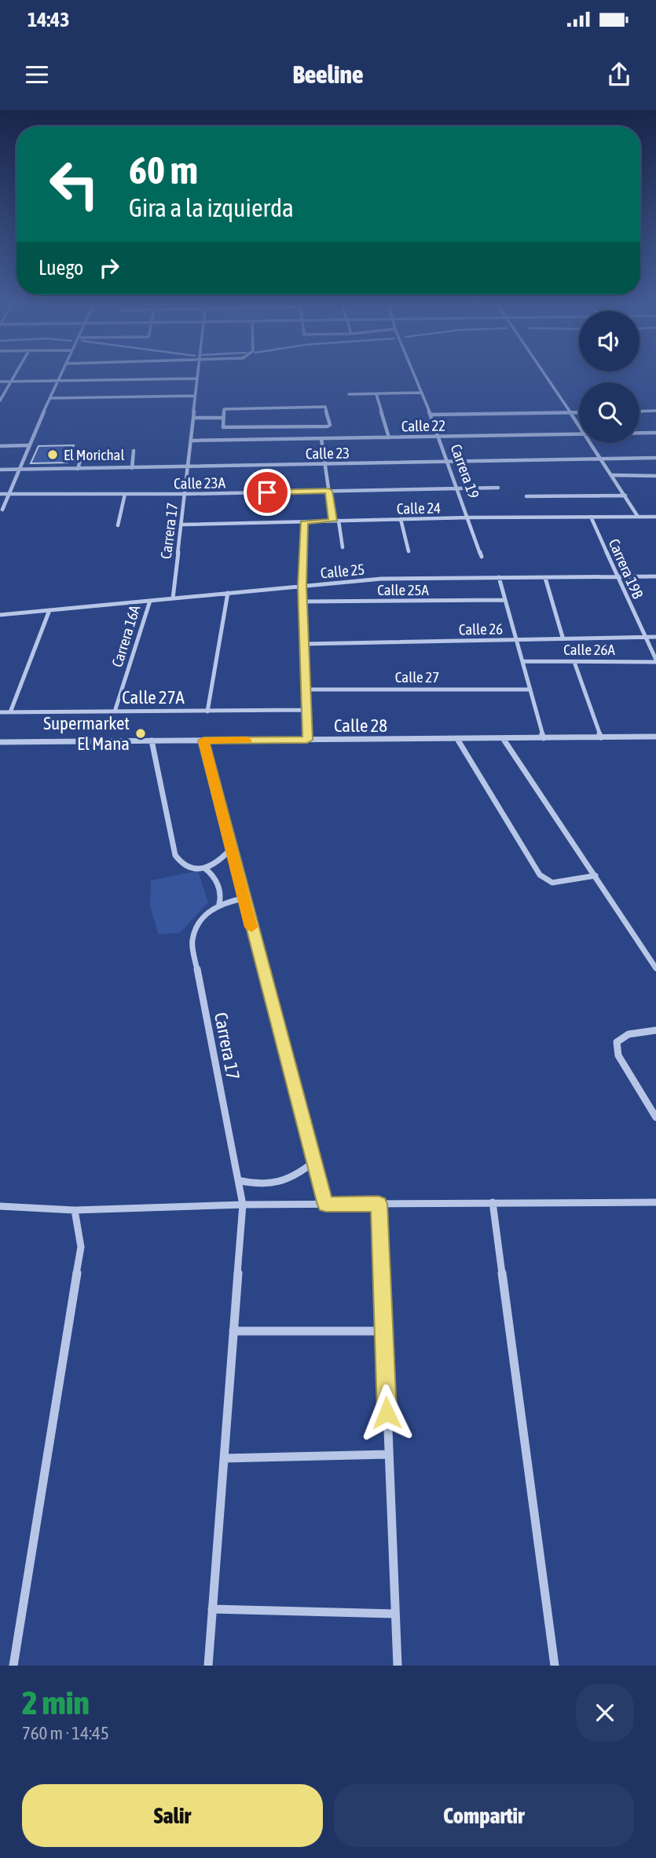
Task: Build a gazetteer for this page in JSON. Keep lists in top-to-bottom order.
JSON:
{
  "streets": {
    "street": [
      "Calle 22",
      "Calle 23",
      "Carrera 19",
      "Calle 23A",
      "Calle 24",
      "Carrera 17",
      "Carrera 19B",
      "Calle 25",
      "Calle 25A",
      "Calle 26",
      "Carrera 16A",
      "Calle 26A",
      "Calle 27",
      "Calle 27A",
      "Calle 28"
    ]
  },
  "crossings": [
    ["Calle 22", "Carrera 19"],
    ["Calle 22", "Carrera 17"],
    ["Calle 23", "Carrera 19"],
    ["Calle 23", "Carrera 17"],
    ["Carrera 19", "Calle 23A"],
    ["Carrera 19", "Calle 24"],
    ["Calle 23A", "Carrera 17"],
    ["Calle 24", "Carrera 17"],
    ["Calle 24", "Carrera 19B"],
    ["Carrera 17", "Calle 25"],
    ["Carrera 19B", "Calle 25"],
    ["Carrera 19B", "Calle 26"],
    ["Carrera 19B", "Calle 26A"],
    ["Calle 25", "Carrera 16A"],
    ["Carrera 16A", "Calle 27A"]
  ],
  "places": ["El Morichal", "Supermarket El Mana"],
  "page": {
    "status": "14:43",
    "header": "Beeline",
    "turn": ["60 m", "Gira a la izquierda"],
    "then": "Luego",
    "heading": ["2 min", "760 m · 14:45"],
    "buttons": ["Salir", "Compartir"]
  }
}
